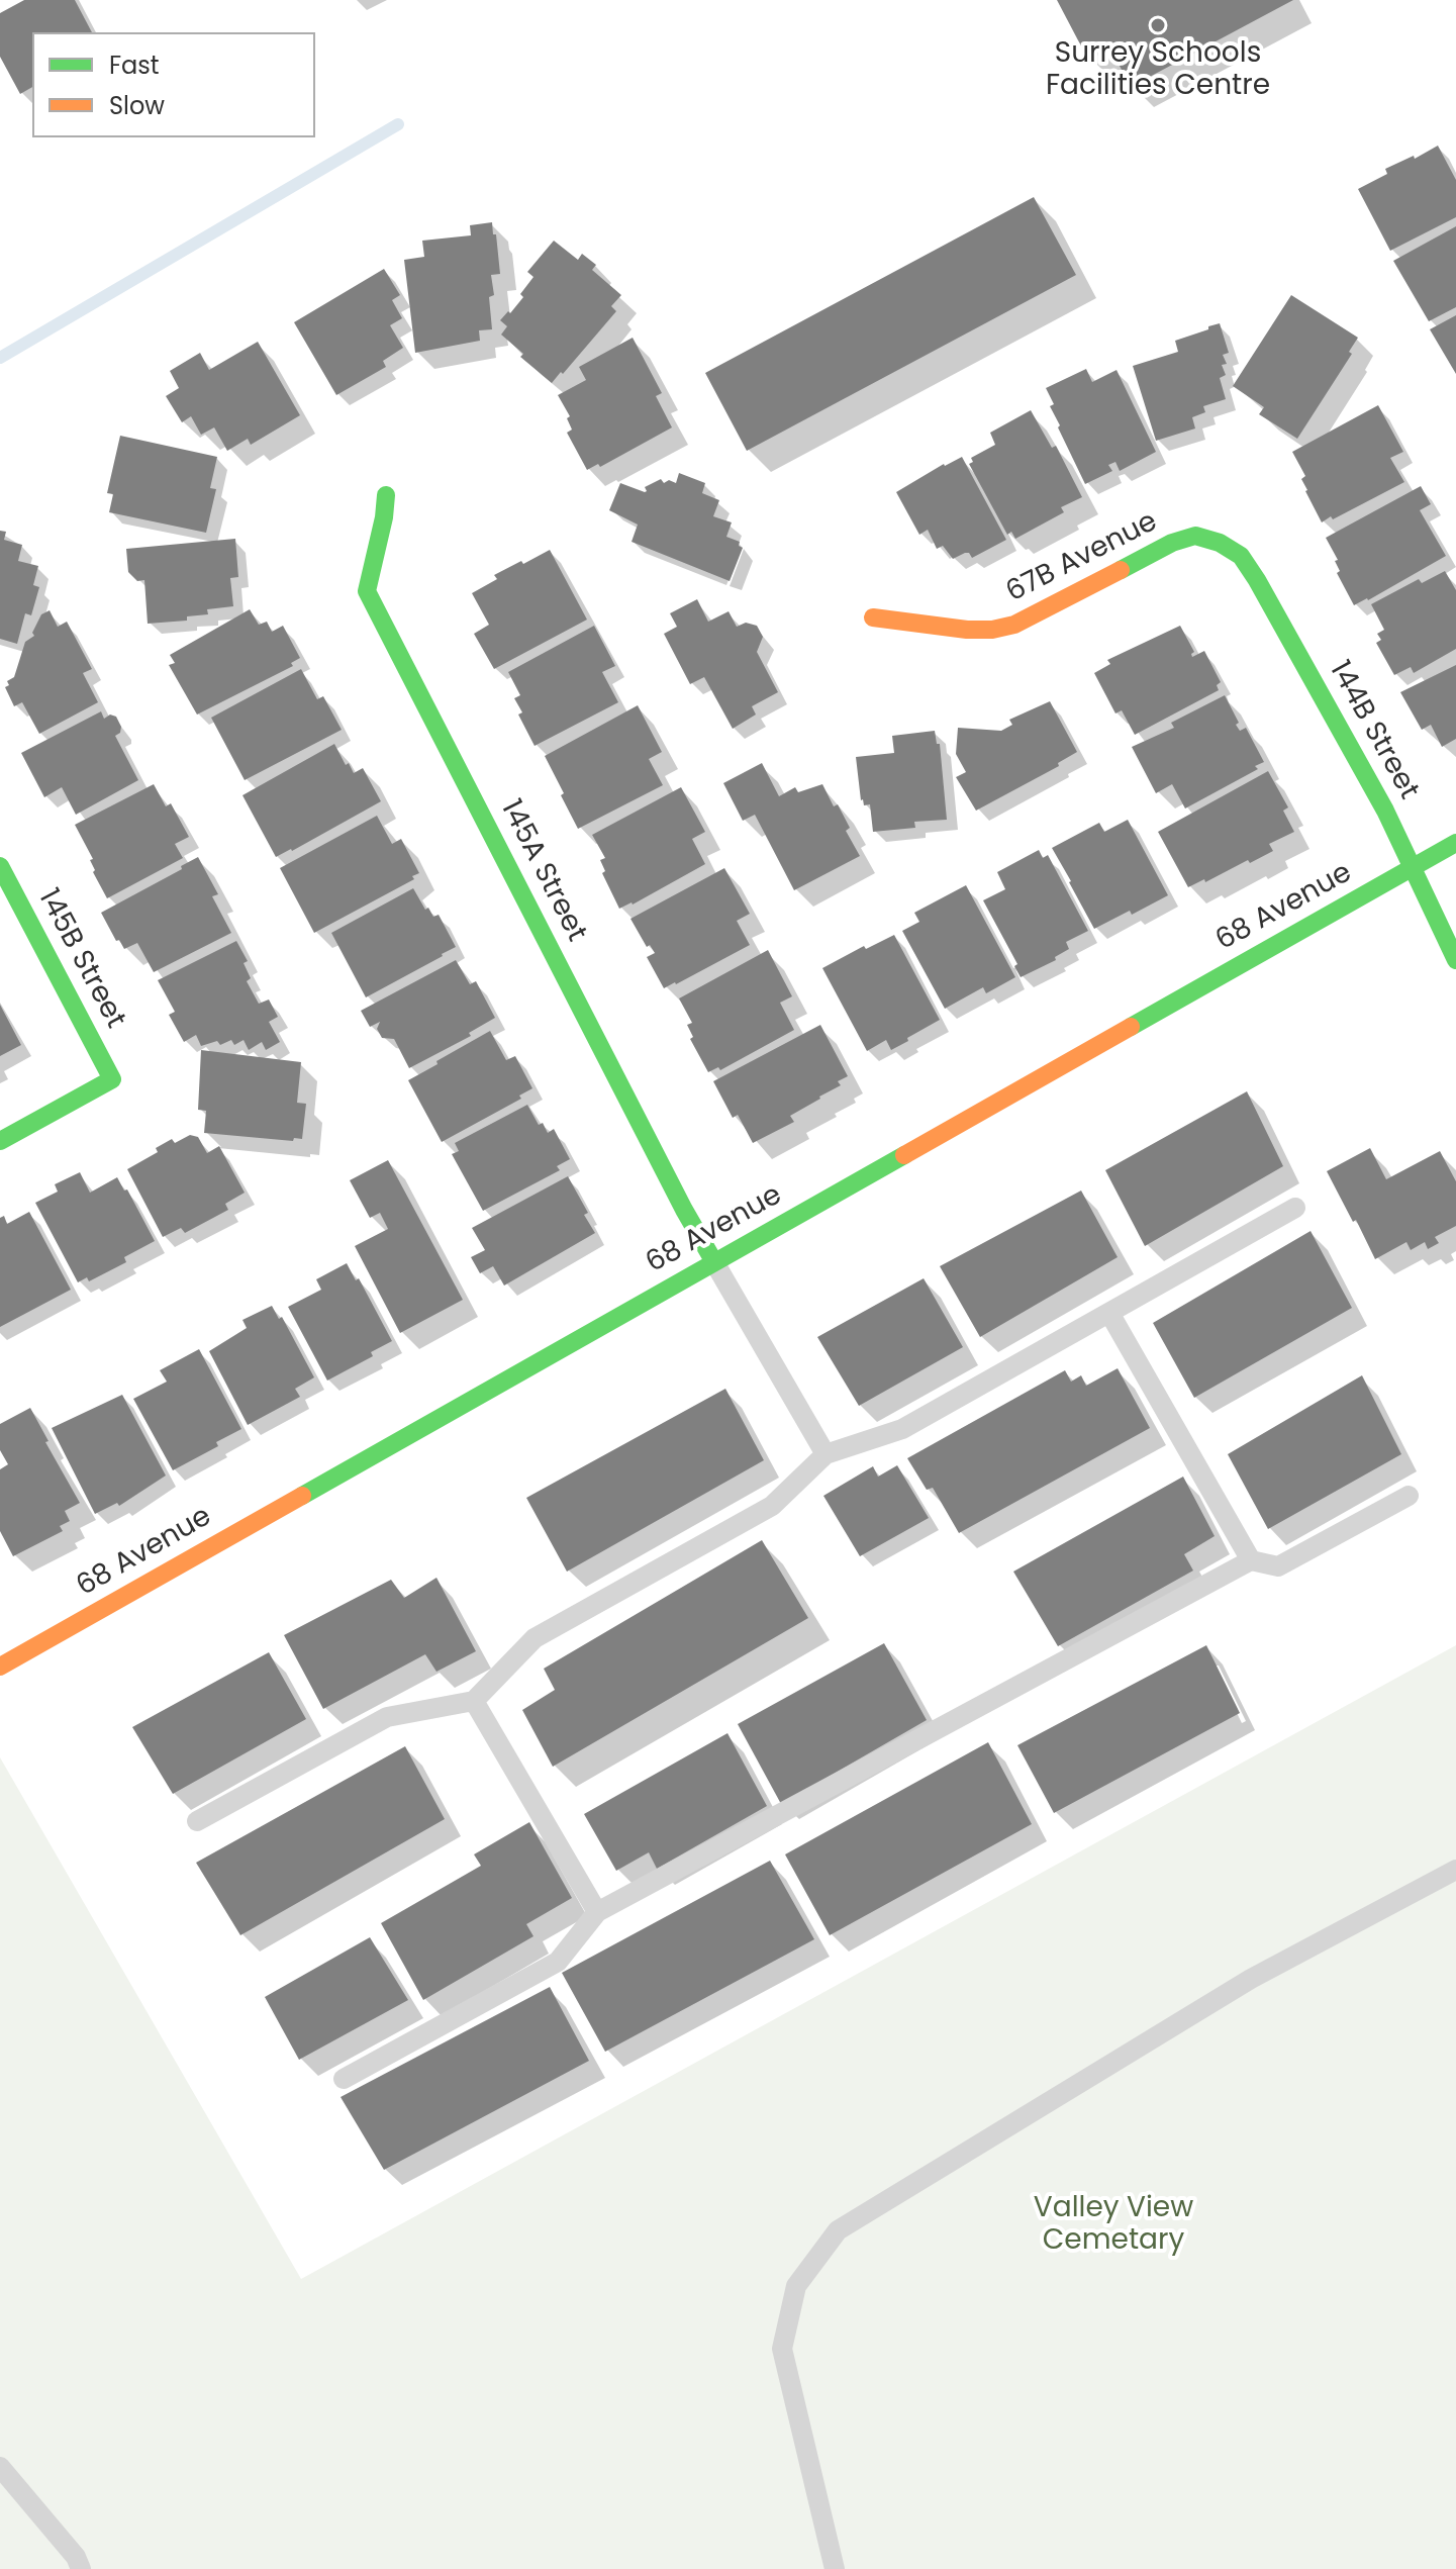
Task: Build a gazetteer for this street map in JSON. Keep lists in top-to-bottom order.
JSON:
{
  "streets": {
    "street": [
      "67B Avenue",
      "144B Street",
      "145A Street",
      "68 Avenue",
      "145B Street"
    ]
  },
  "crossings": [
    ["67B Avenue", "144B Street"],
    ["144B Street", "68 Avenue"],
    ["145A Street", "68 Avenue"]
  ],
  "parks": ["Valley View Cemetary"],
  "places": ["Surrey Schools Facilities Centre"],
  "legend": ["Fast", "Slow"]
}
